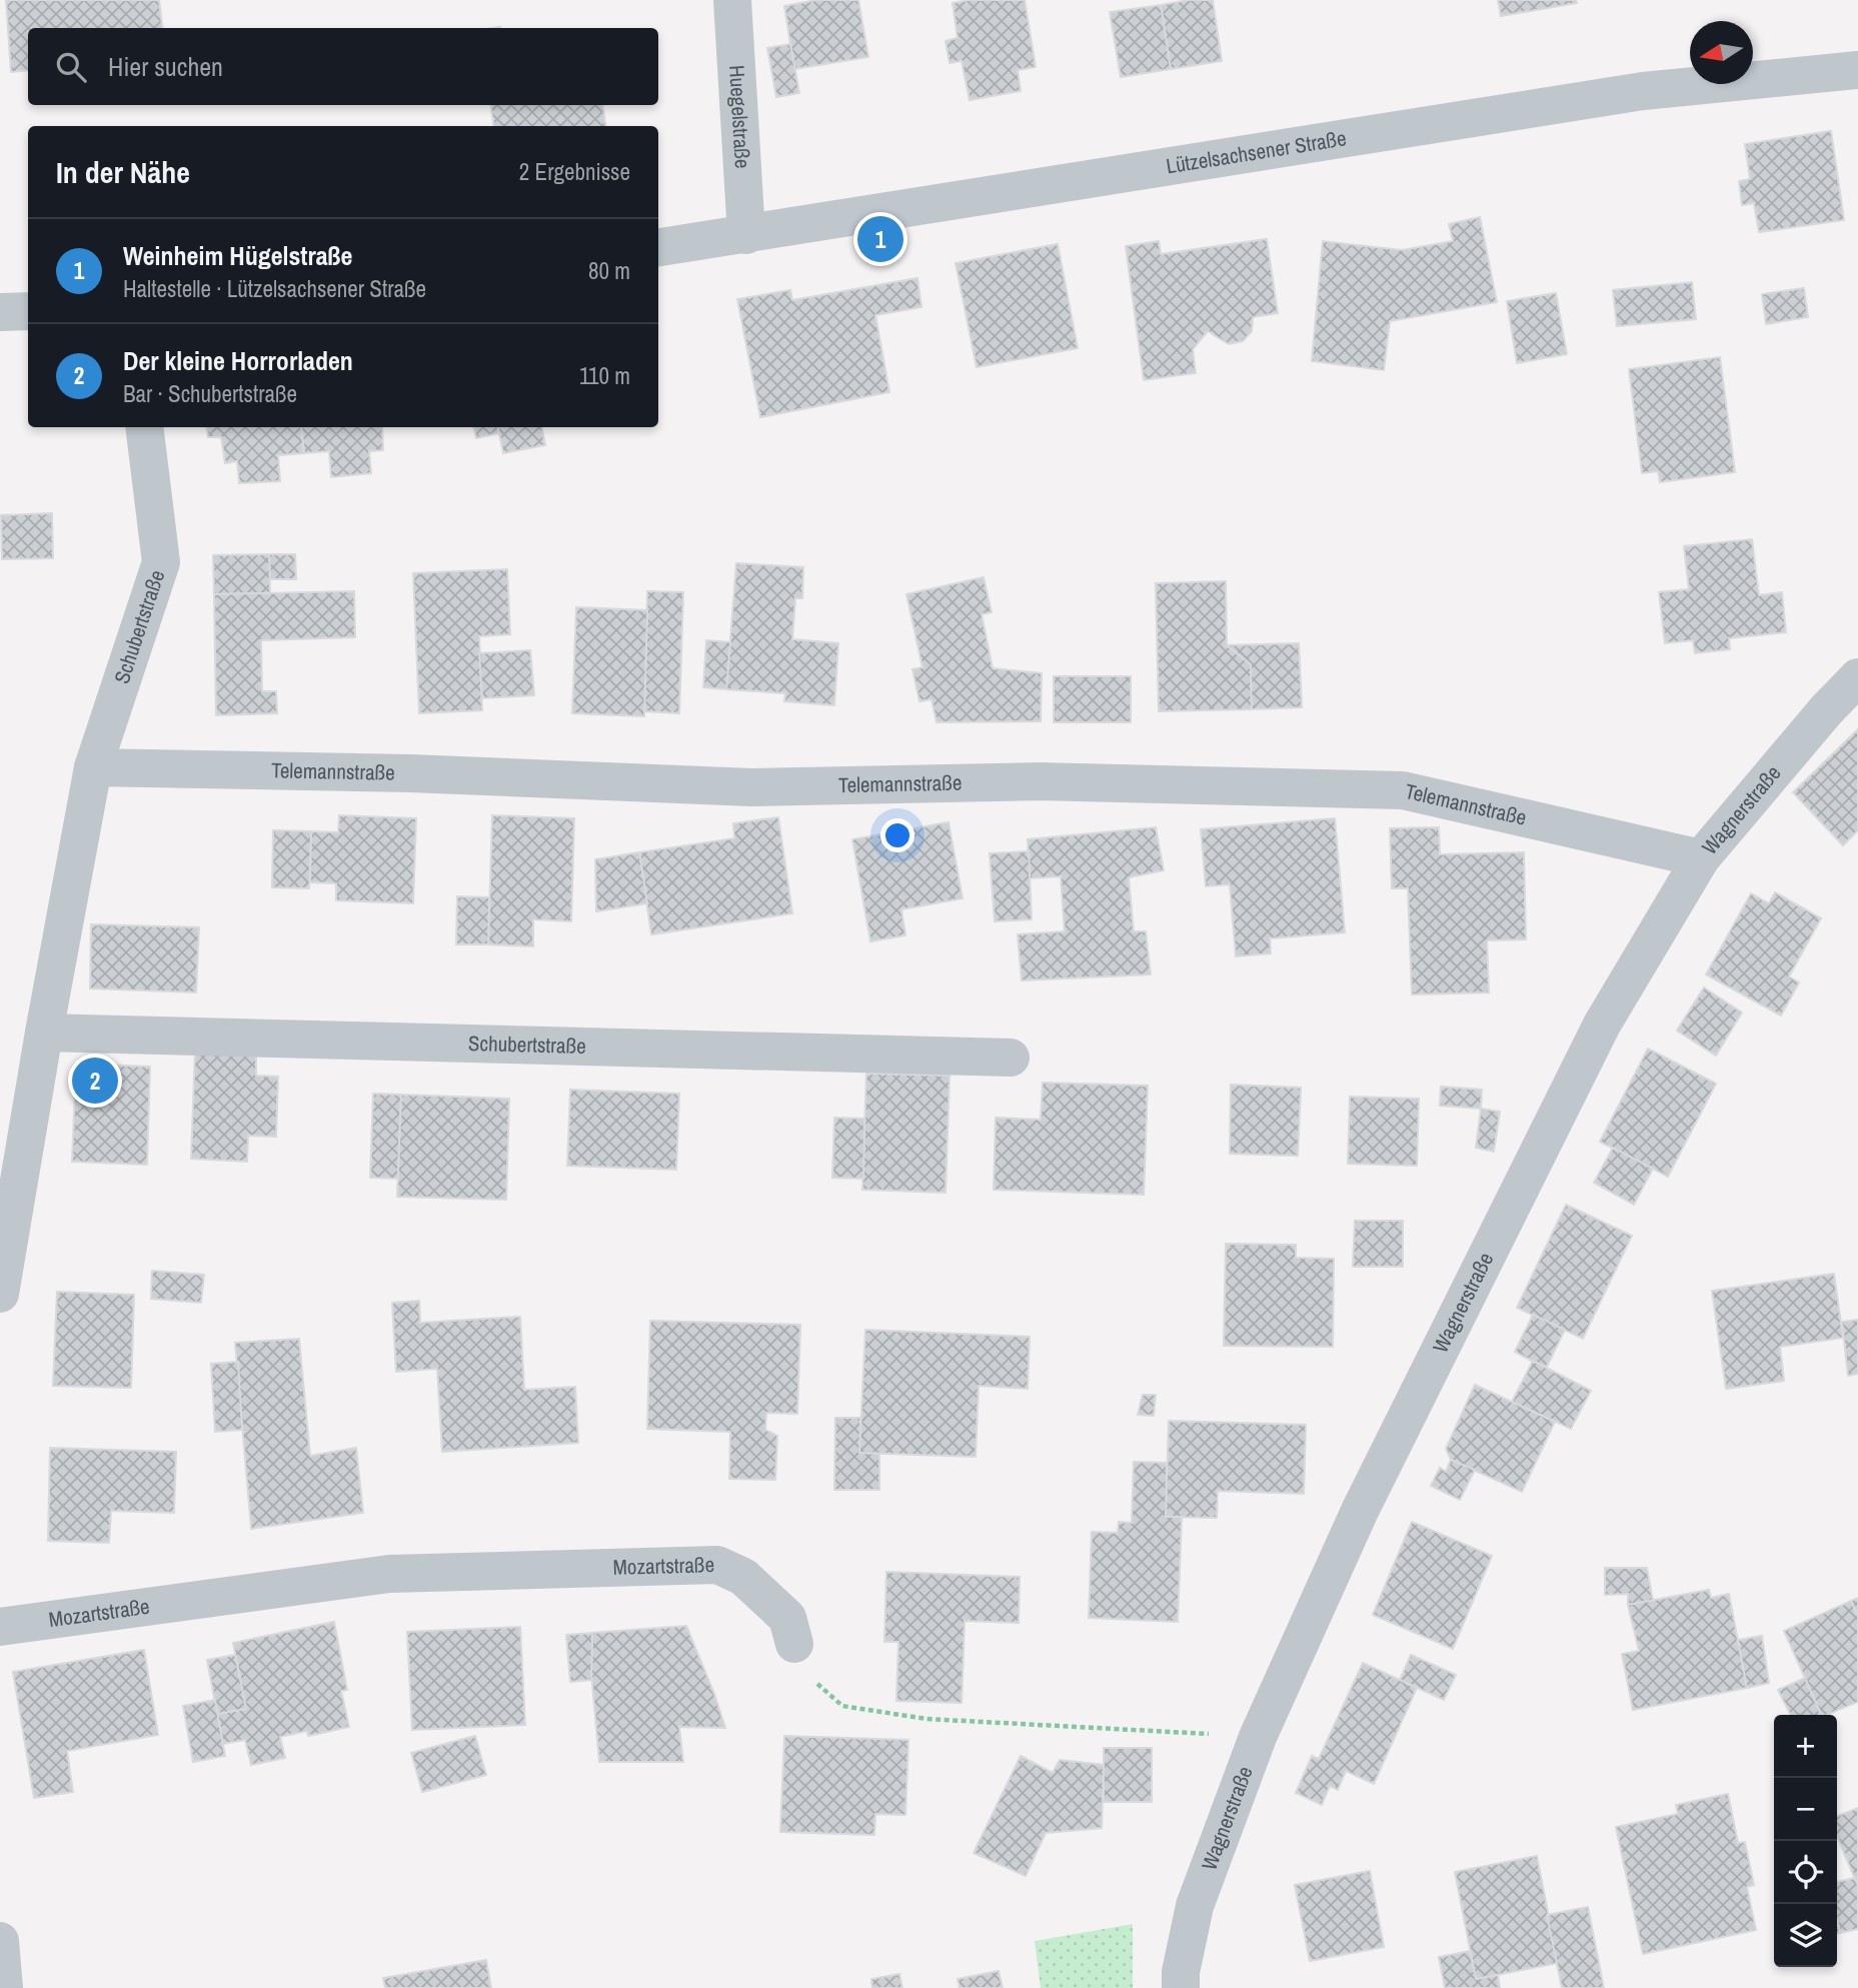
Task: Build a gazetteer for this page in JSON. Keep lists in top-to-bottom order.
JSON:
{
  "streets": {
    "street": [
      "Huegelstraße",
      "Lützelsachsener Straße",
      "Schubertstraße",
      "Telemannstraße",
      "Wagnerstraße",
      "Mozartstraße"
    ]
  },
  "crossings": [
    ["Huegelstraße", "Lützelsachsener Straße"],
    ["Schubertstraße", "Telemannstraße"],
    ["Telemannstraße", "Wagnerstraße"]
  ],
  "north": "left",
  "page": {
    "search": "Hier suchen",
    "heading": ["In der Nähe", "2 Ergebnisse"],
    "pins": ["1", "2"],
    "list": [
      {
        "mark": "1",
        "name": "Weinheim Hügelstraße",
        "note": "Haltestelle · Lützelsachsener Straße",
        "value": "80 m"
      },
      {
        "mark": "2",
        "name": "Der kleine Horrorladen",
        "note": "Bar · Schubertstraße",
        "value": "110 m"
      }
    ],
    "map_buttons": ["+", "−"]
  }
}
